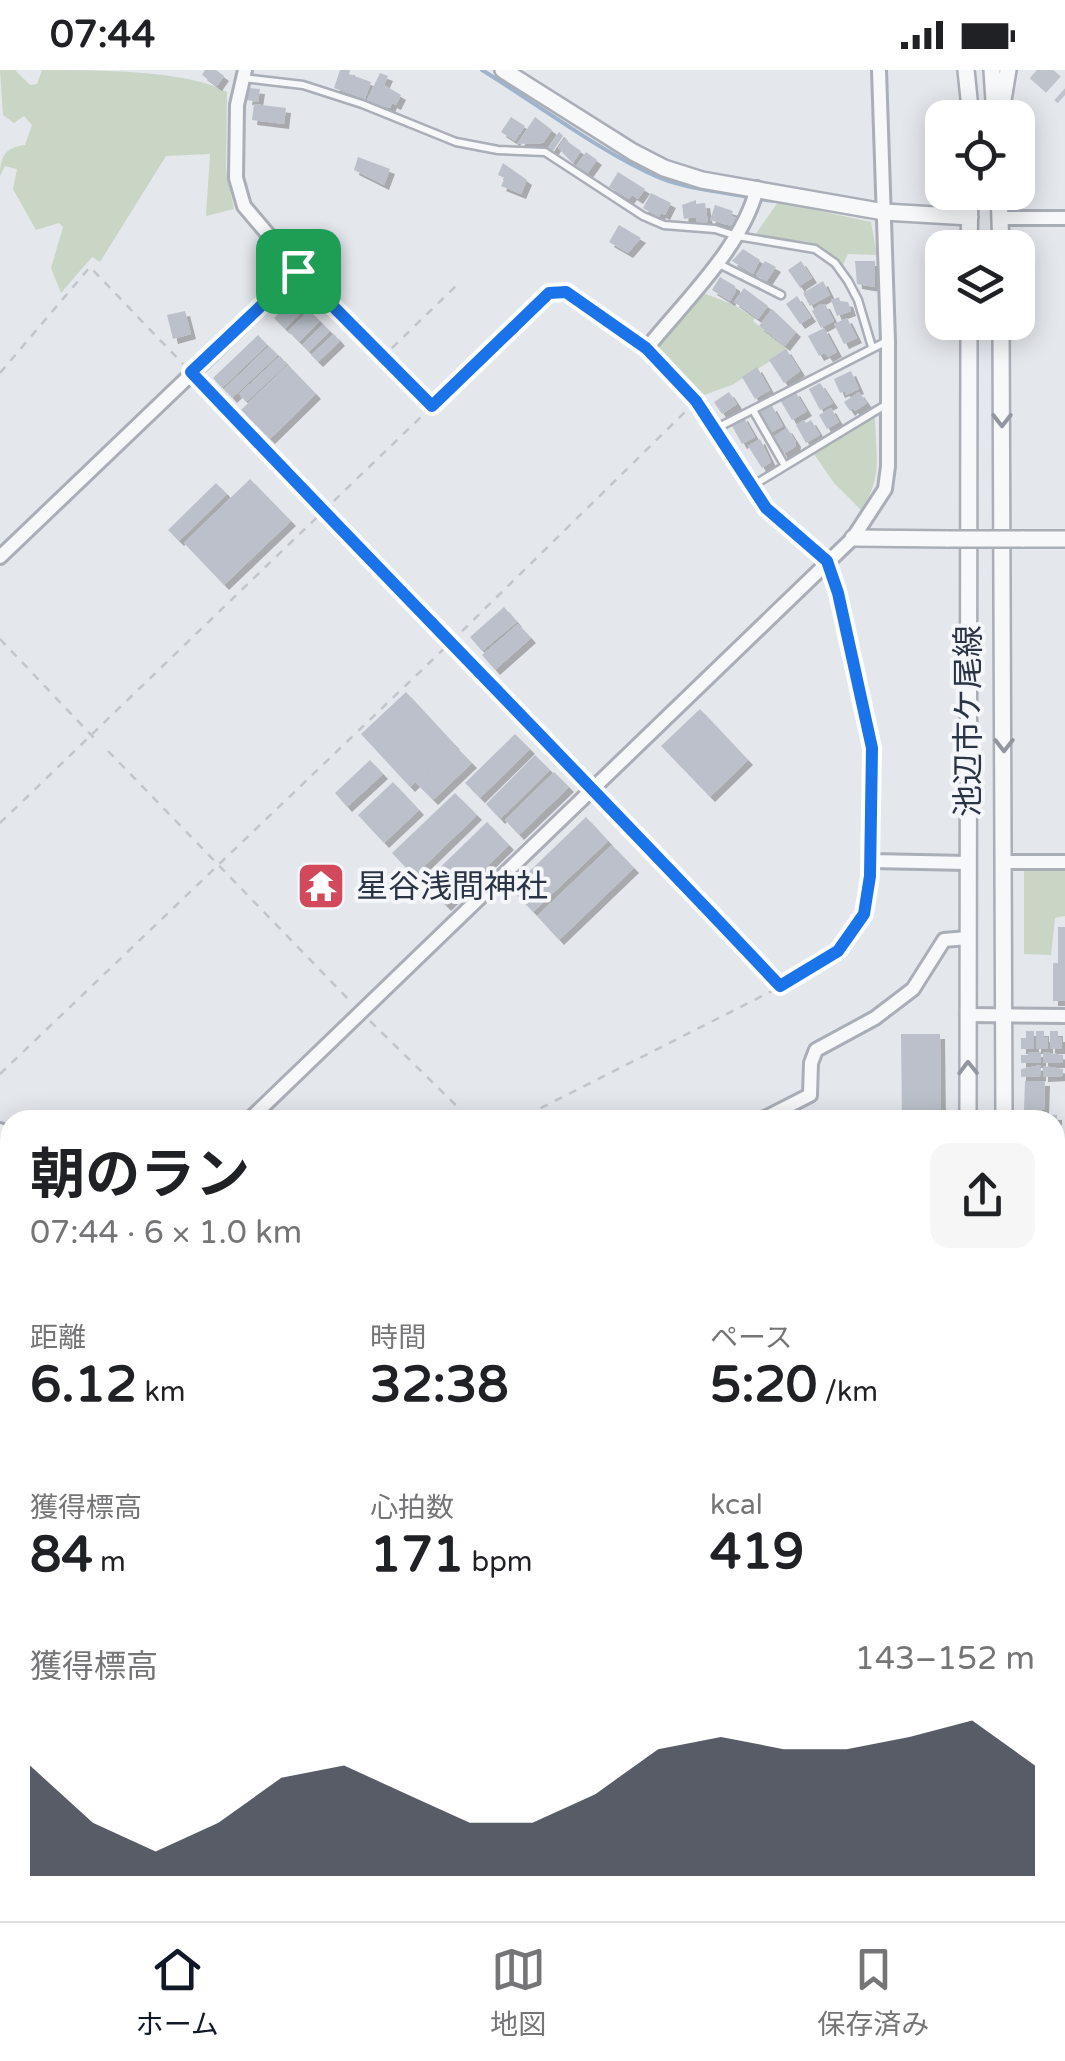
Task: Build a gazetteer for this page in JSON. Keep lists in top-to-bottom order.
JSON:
{
  "streets": {
    "street": ["池辺市ケ尾線"]
  },
  "places": {
    "temple": ["星谷浅間神社"]
  },
  "page": {
    "status": "07:44",
    "heading": ["朝のラン", "07:44 · 6 × 1.0 km"],
    "stats": [
      ["距離", "6.12 km"],
      ["時間", "32:38"],
      ["ペース", "5:20 /km"],
      ["獲得標高", "84 m"],
      ["心拍数", "171 bpm"],
      ["kcal", "419"]
    ],
    "chart": ["獲得標高", "143–152 m"],
    "tabs": ["ホーム", "地図", "保存済み"]
  }
}
